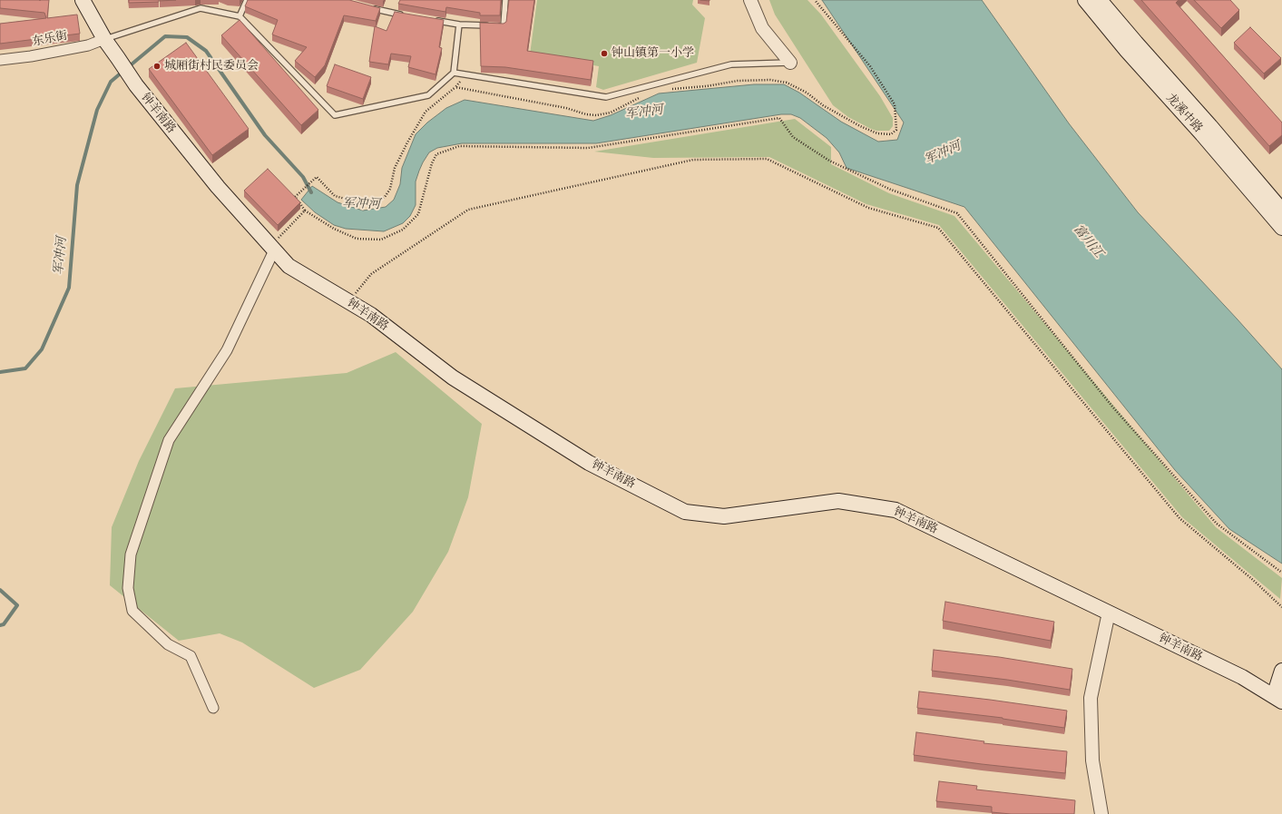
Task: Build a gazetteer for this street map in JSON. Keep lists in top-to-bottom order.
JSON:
{
  "streets": {
    "main road": ["钟羊南路", "龙溪中路"],
    "street": ["东乐街"]
  },
  "crossings": [
    ["东乐街", "钟羊南路"]
  ],
  "water": ["军冲河", "富川江"],
  "places": ["钟山镇第一小学", "城厢街村民委员会"]
}
